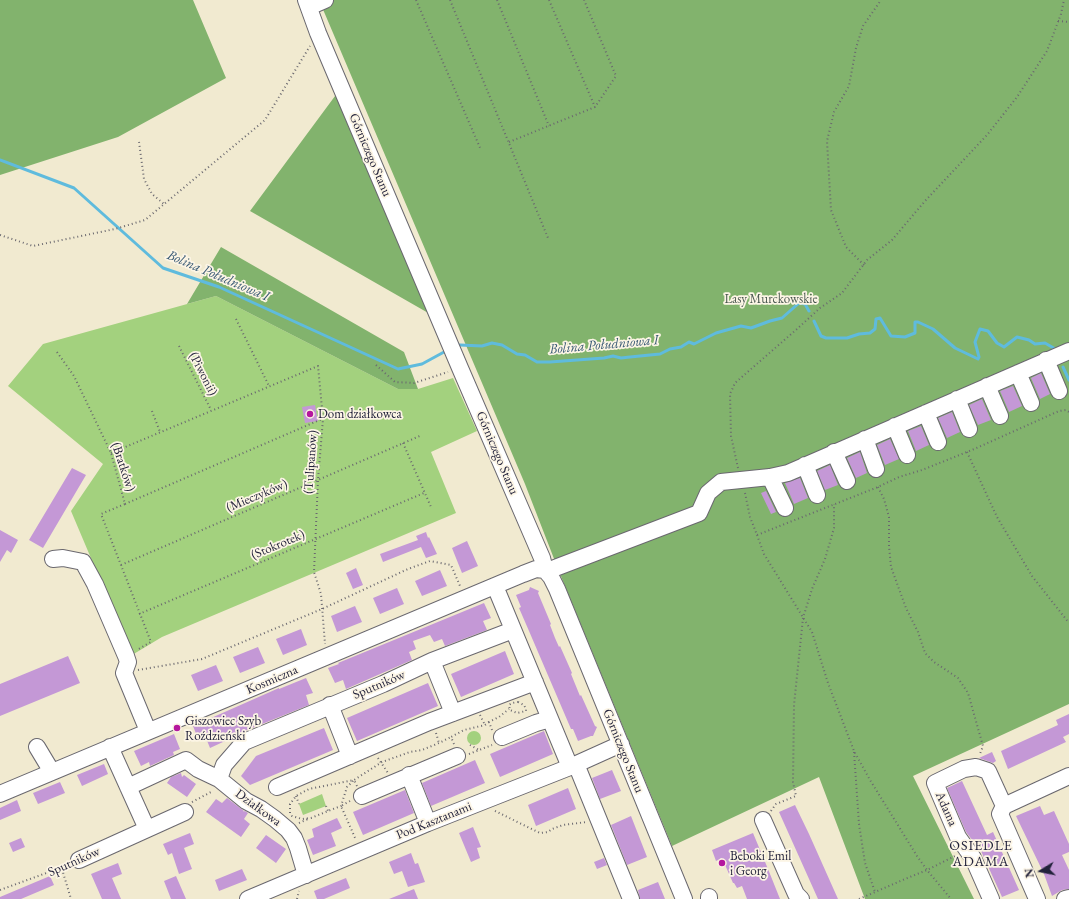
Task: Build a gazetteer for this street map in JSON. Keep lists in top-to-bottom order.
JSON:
{
  "streets": {
    "street": [
      "Górniczego Stanu",
      "Kosmiczna",
      "Sputników",
      "Działkowa",
      "Adama",
      "Pod Kasztanami"
    ],
    "path": [
      "(Piwonii)",
      "(Tulipanów)",
      "(Bratków)",
      "(Mieczyków)",
      "(Stokrotek)"
    ]
  },
  "crossings": [
    ["Górniczego Stanu", "Kosmiczna"],
    ["Górniczego Stanu", "Pod Kasztanami"],
    ["(Piwonii)", "(Tulipanów)"],
    ["(Tulipanów)", "(Bratków)"],
    ["(Tulipanów)", "(Mieczyków)"],
    ["(Tulipanów)", "(Stokrotek)"],
    ["(Tulipanów)", "Kosmiczna"],
    ["(Bratków)", "(Mieczyków)"],
    ["(Bratków)", "(Stokrotek)"],
    ["Sputników", "Działkowa"],
    ["Działkowa", "Pod Kasztanami"]
  ],
  "districts": ["OSIEDLE ADAMA"],
  "water": ["Bolina Południowa I"],
  "parks": ["Lasy Murckowskie"],
  "places": ["Dom działkowca", "Giszowiec Szyb Roździeński", "Beboki Emil i Georg"],
  "north": "left"
}
